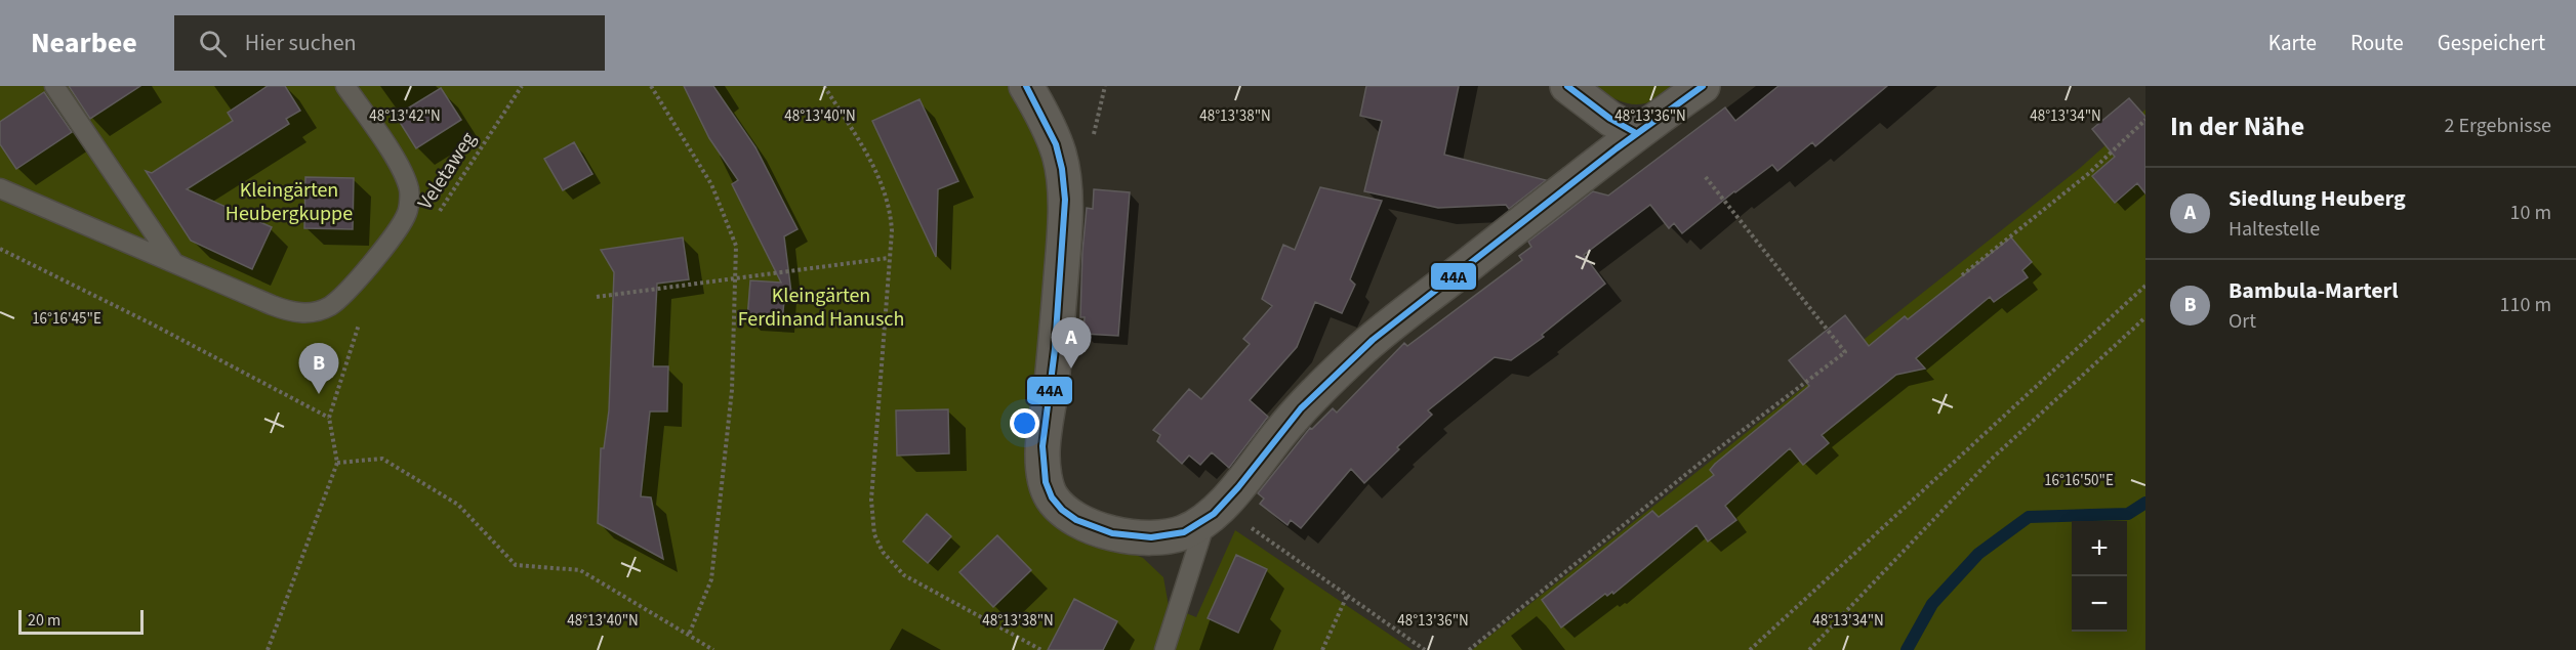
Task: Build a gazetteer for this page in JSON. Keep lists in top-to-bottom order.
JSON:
{
  "streets": {
    "path": ["Veletaweg"]
  },
  "parks": ["Kleingärten Heubergkuppe", "Kleingärten Ferdinand Hanusch"],
  "lines": ["transit line 44A"],
  "scale_bar": "20 m",
  "page": {
    "header": "Nearbee",
    "search": "Hier suchen",
    "nav": ["Karte", "Route", "Gespeichert"],
    "heading": ["In der Nähe", "2 Ergebnisse"],
    "list": [
      {
        "mark": "A",
        "name": "Siedlung Heuberg",
        "note": "Haltestelle",
        "value": "10 m"
      },
      {
        "mark": "B",
        "name": "Bambula-Marterl",
        "note": "Ort",
        "value": "110 m"
      }
    ],
    "pins": ["A", "B"],
    "map_buttons": ["+", "−"],
    "scale": "20 m"
  },
  "coordinates": [
    "48°13'34\"N",
    "48°13'42\"N",
    "48°13'40\"N",
    "48°13'38\"N",
    "48°13'36\"N",
    "16°16'45\"E",
    "16°16'50\"E"
  ]
}
